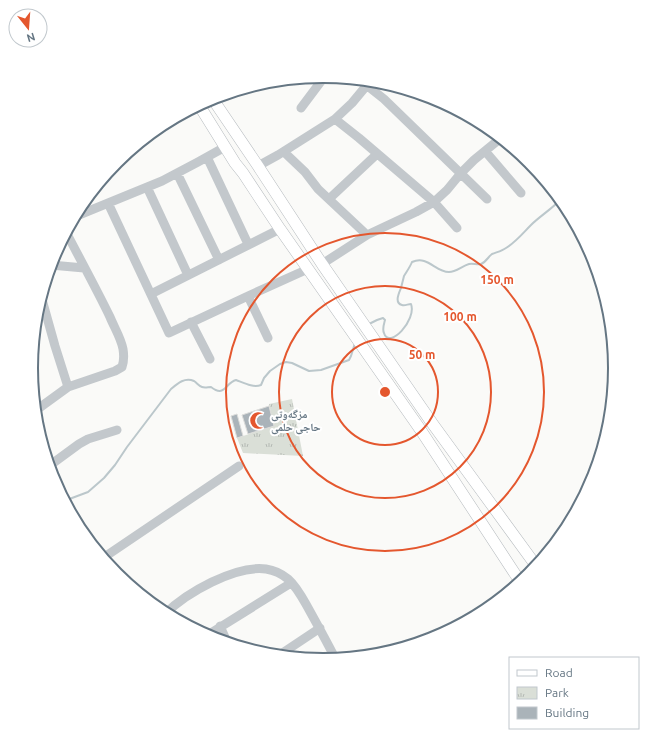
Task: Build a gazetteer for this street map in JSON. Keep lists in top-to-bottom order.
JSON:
{
  "places": {
    "mosque": ["مزگەوتی حاجی حلمی"]
  },
  "legend": ["Road", "Park", "Building"],
  "north": "bottom",
  "rings": ["150 m", "100 m", "50 m"]
}
